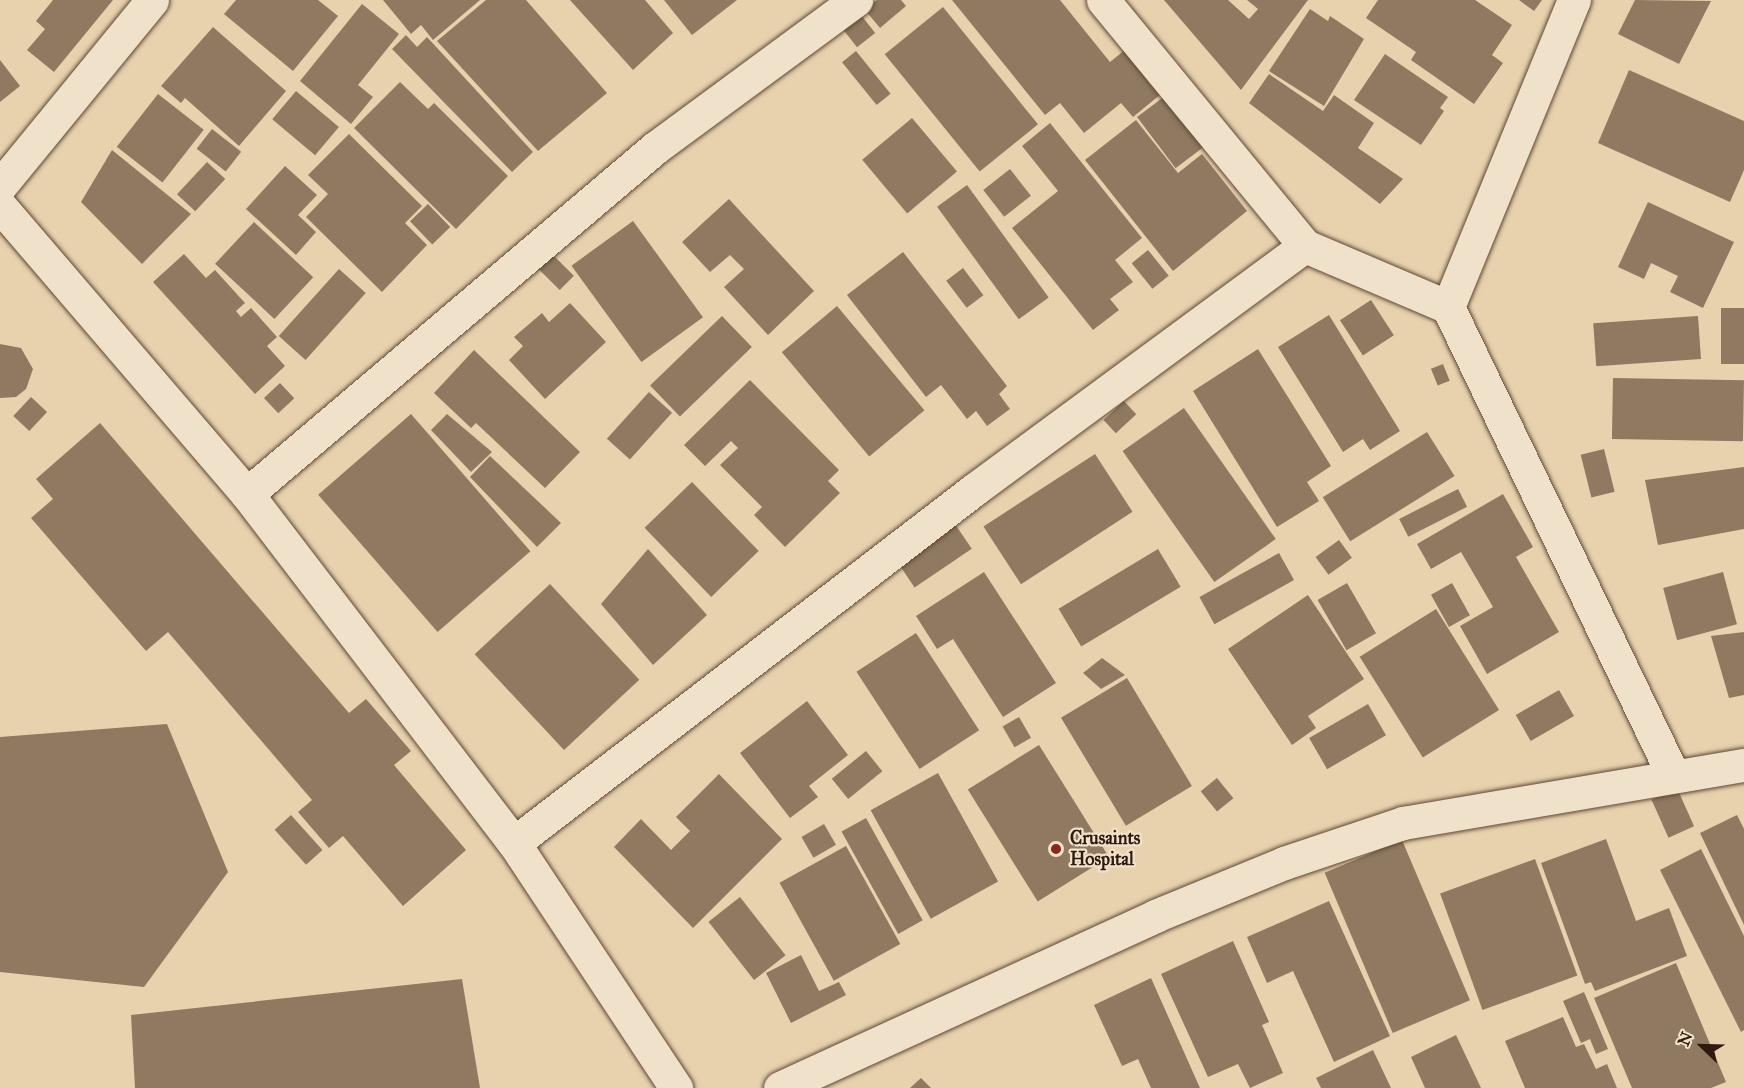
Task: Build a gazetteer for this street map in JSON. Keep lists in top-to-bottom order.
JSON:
{
  "places": ["Crusaints Hospital"],
  "north": "top left"
}
